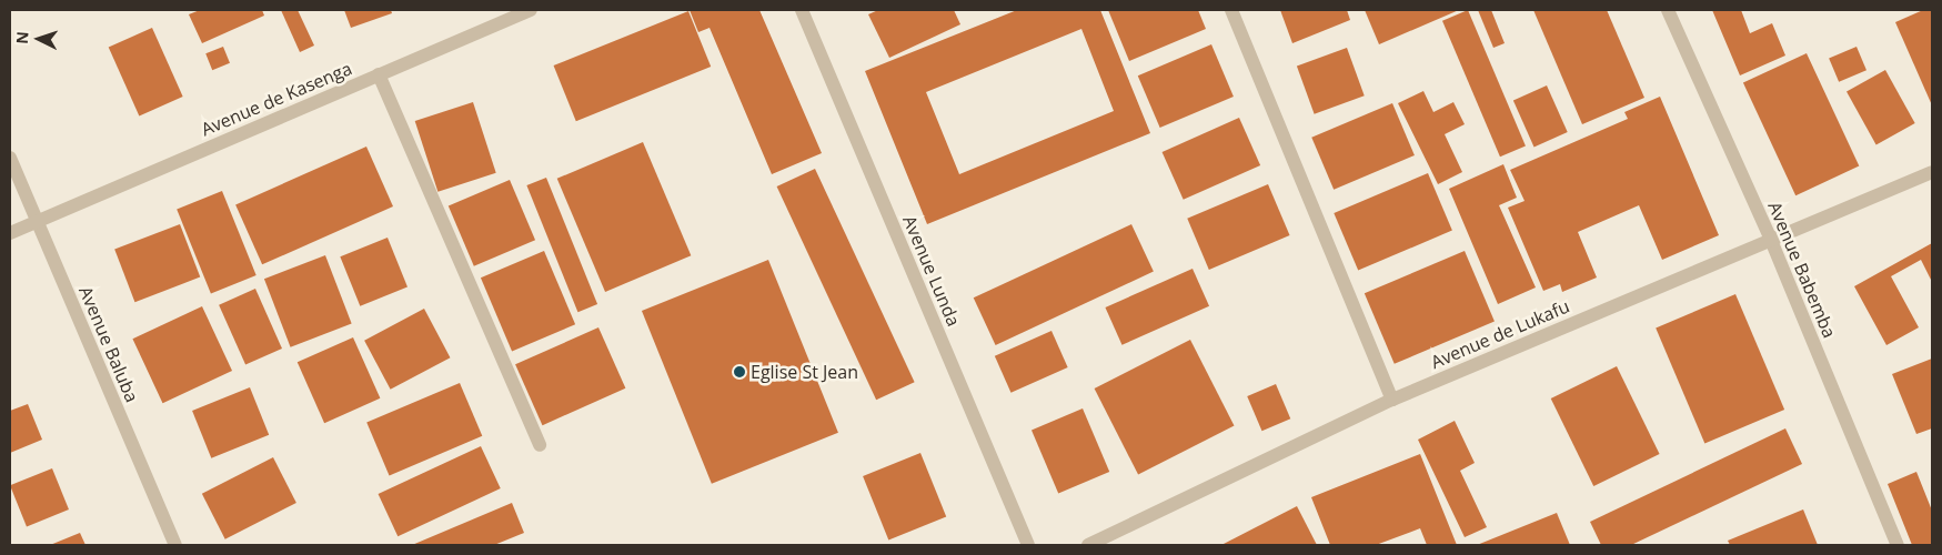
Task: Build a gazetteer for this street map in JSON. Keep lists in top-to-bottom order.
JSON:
{
  "streets": {
    "street": [
      "Avenue de Kasenga",
      "Avenue Babemba",
      "Avenue Lunda",
      "Avenue de Lukafu",
      "Avenue Baluba"
    ]
  },
  "crossings": [
    ["Avenue de Kasenga", "Avenue Baluba"],
    ["Avenue Babemba", "Avenue de Lukafu"]
  ],
  "places": ["Eglise St Jean"],
  "north": "left"
}
